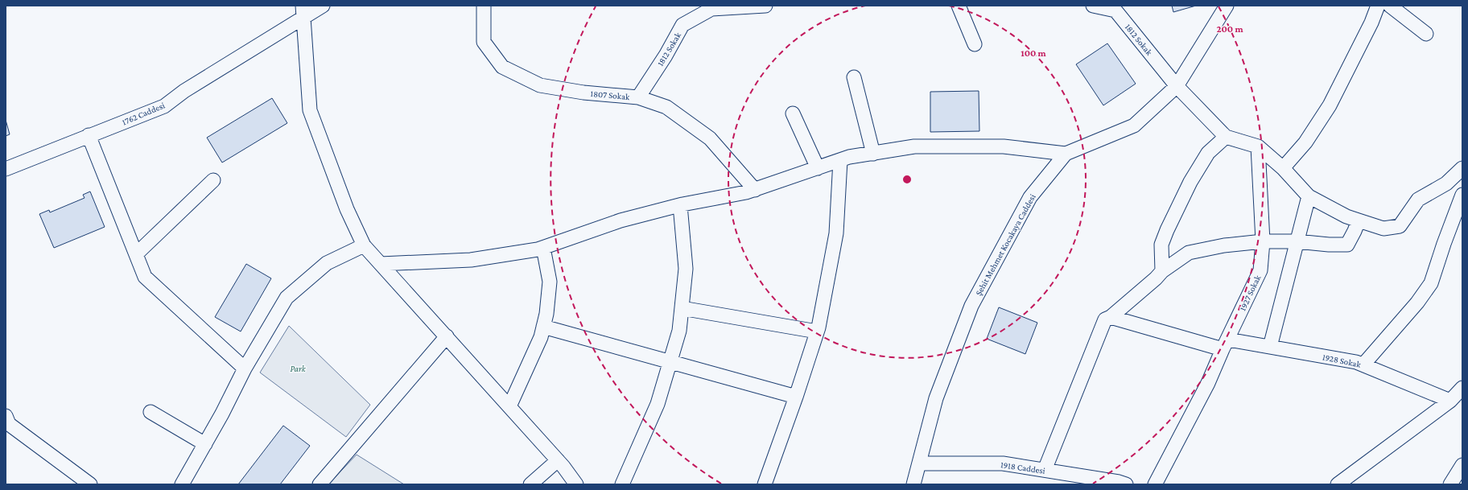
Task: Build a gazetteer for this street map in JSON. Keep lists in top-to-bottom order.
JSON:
{
  "streets": {
    "street": [
      "1812 Sokak",
      "1807 Sokak",
      "1762 Caddesi",
      "Şehit Mehmet Kocakaya Caddesi",
      "1927 Sokak",
      "1928 Sokak",
      "1918 Caddesi"
    ]
  },
  "crossings": [
    ["1812 Sokak", "1807 Sokak"],
    ["1812 Sokak", "Şehit Mehmet Kocakaya Caddesi"],
    ["Şehit Mehmet Kocakaya Caddesi", "1918 Caddesi"],
    ["1927 Sokak", "1928 Sokak"]
  ],
  "parks": ["Park"],
  "rings": ["200 m", "100 m"]
}
